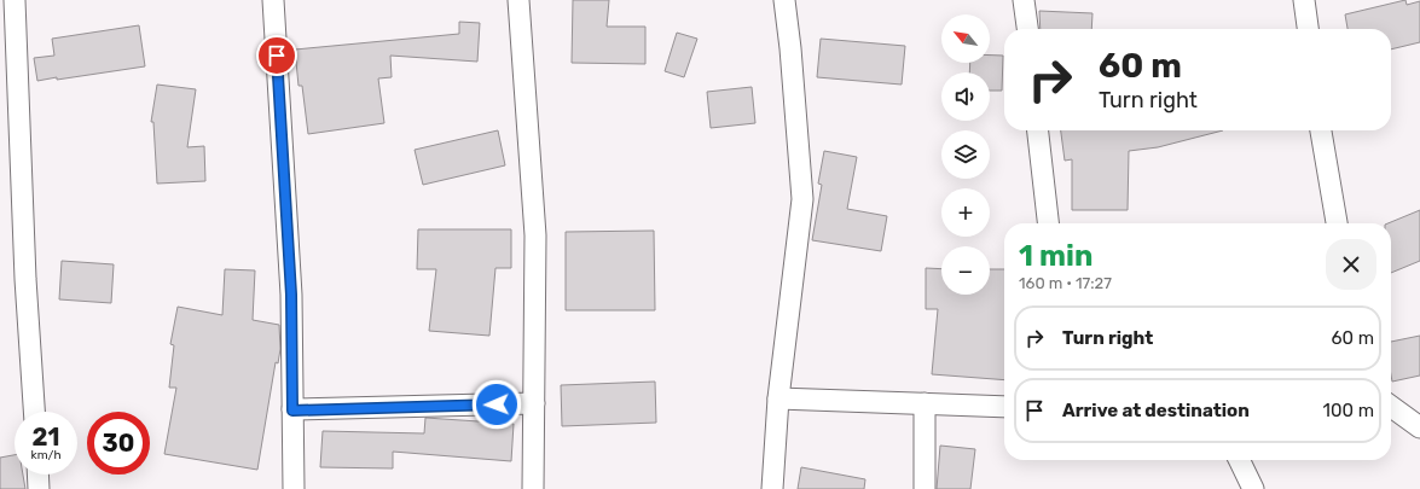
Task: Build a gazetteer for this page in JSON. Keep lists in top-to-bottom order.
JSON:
{
  "north": "top left",
  "page": {
    "map_buttons": ["+", "−"],
    "turn": ["60 m", "Turn right"],
    "heading": ["1 min", "160 m · 17:27"],
    "list": [
      {
        "name": "Turn right",
        "value": "60 m"
      },
      {
        "name": "Arrive at destination",
        "value": "100 m"
      }
    ],
    "speed": "21 km/h",
    "limit": "30"
  }
}
